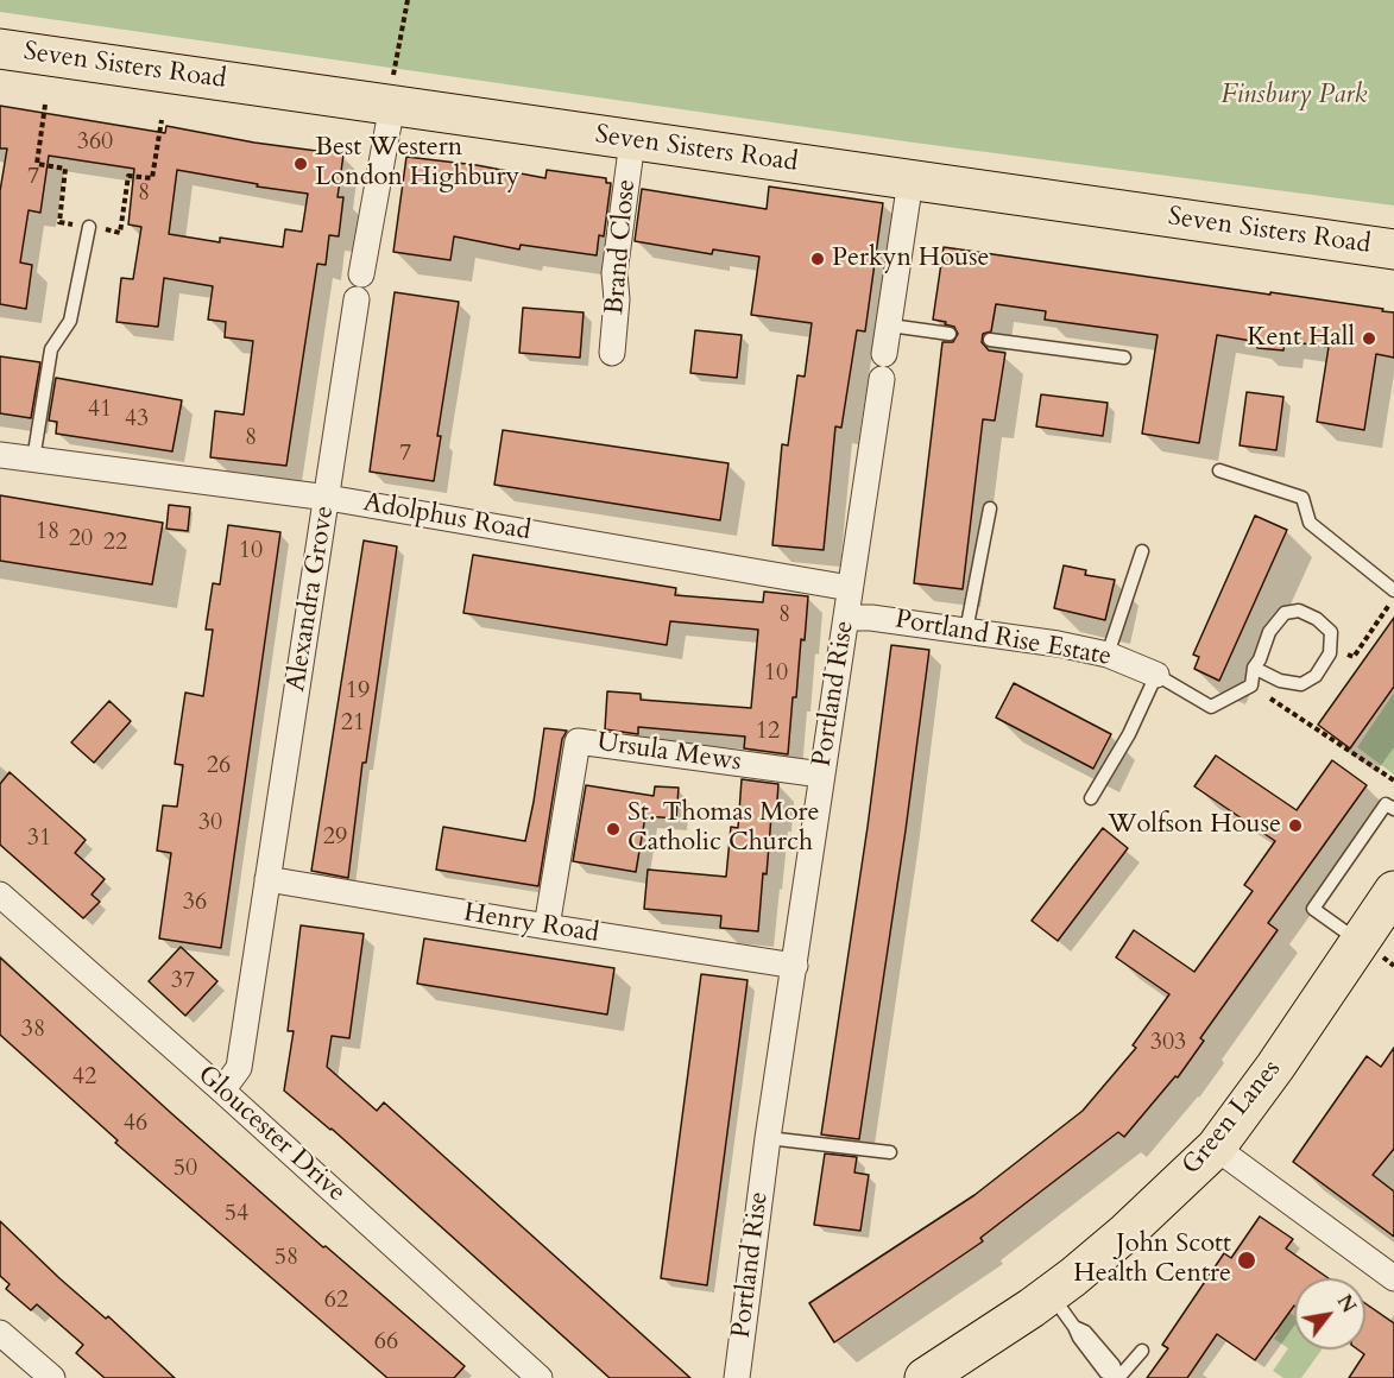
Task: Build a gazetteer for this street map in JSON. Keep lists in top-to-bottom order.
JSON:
{
  "streets": {
    "main road": ["Seven Sisters Road", "Green Lanes"],
    "street": [
      "Brand Close",
      "Adolphus Road",
      "Alexandra Grove",
      "Portland Rise Estate",
      "Portland Rise",
      "Ursula Mews",
      "Henry Road",
      "Gloucester Drive"
    ]
  },
  "crossings": [
    ["Seven Sisters Road", "Brand Close"],
    ["Seven Sisters Road", "Alexandra Grove"],
    ["Seven Sisters Road", "Portland Rise"],
    ["Adolphus Road", "Alexandra Grove"],
    ["Adolphus Road", "Portland Rise"],
    ["Alexandra Grove", "Henry Road"],
    ["Alexandra Grove", "Gloucester Drive"],
    ["Portland Rise Estate", "Portland Rise"],
    ["Portland Rise", "Ursula Mews"],
    ["Portland Rise", "Henry Road"],
    ["Ursula Mews", "Henry Road"]
  ],
  "parks": ["Finsbury Park"],
  "places": [
    "Best Western London Highbury",
    "Perkyn House",
    "Kent Hall",
    "Wolfson House",
    "St. Thomas More Catholic Church",
    "John Scott Health Centre"
  ],
  "house_numbers": [
    "360",
    "7",
    "8",
    "41",
    "43",
    "8",
    "7",
    "18",
    "20",
    "22",
    "10",
    "8",
    "10",
    "19",
    "21",
    "12",
    "26",
    "30",
    "29",
    "31",
    "36",
    "37",
    "38",
    "303",
    "42",
    "46",
    "50",
    "54",
    "58",
    "62",
    "66"
  ],
  "north": "top right"
}
